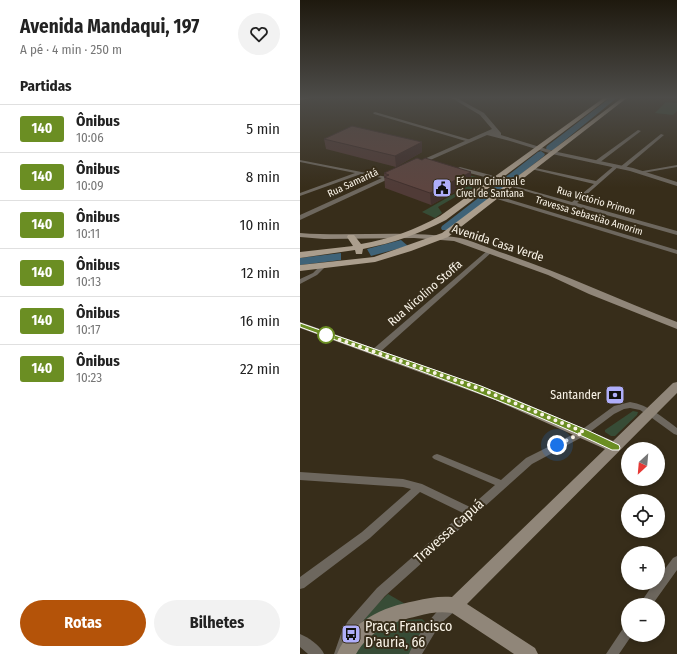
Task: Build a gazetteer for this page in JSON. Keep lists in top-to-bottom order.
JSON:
{
  "streets": {
    "main road": ["Avenida Casa Verde"],
    "street": [
      "Rua Samaritá",
      "Rua Victório Primon",
      "Travessa Sebastião Amorim",
      "Rua Nicolino Stoffa",
      "Travessa Capuá"
    ]
  },
  "crossings": [
    ["Avenida Casa Verde", "Rua Nicolino Stoffa"]
  ],
  "places": {
    "public building": ["Fórum Criminal e Cível de Santana"],
    "bank": ["Santander"],
    "bus stop": ["Praça Francisco D'auria, 66"]
  },
  "lines": ["bus line 140"],
  "north": "bottom left",
  "page": {
    "heading": [
      ["Avenida Mandaqui, 197", "A pé · 4 min · 250 m"],
      "Partidas"
    ],
    "list": [
      {
        "mark": "140",
        "name": "Ônibus",
        "note": "10:06",
        "value": "5 min"
      },
      {
        "mark": "140",
        "name": "Ônibus",
        "note": "10:09",
        "value": "8 min"
      },
      {
        "mark": "140",
        "name": "Ônibus",
        "note": "10:11",
        "value": "10 min"
      },
      {
        "mark": "140",
        "name": "Ônibus",
        "note": "10:13",
        "value": "12 min"
      },
      {
        "mark": "140",
        "name": "Ônibus",
        "note": "10:17",
        "value": "16 min"
      },
      {
        "mark": "140",
        "name": "Ônibus",
        "note": "10:23",
        "value": "22 min"
      }
    ],
    "map_buttons": ["+", "−"],
    "buttons": ["Rotas", "Bilhetes"]
  }
}
